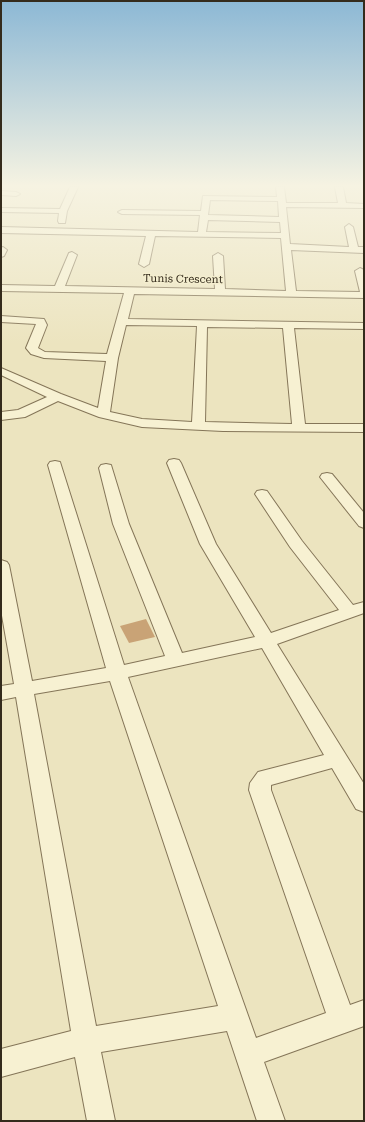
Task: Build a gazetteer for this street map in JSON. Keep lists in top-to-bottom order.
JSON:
{
  "streets": {
    "street": ["Tunis Crescent"]
  }
}
